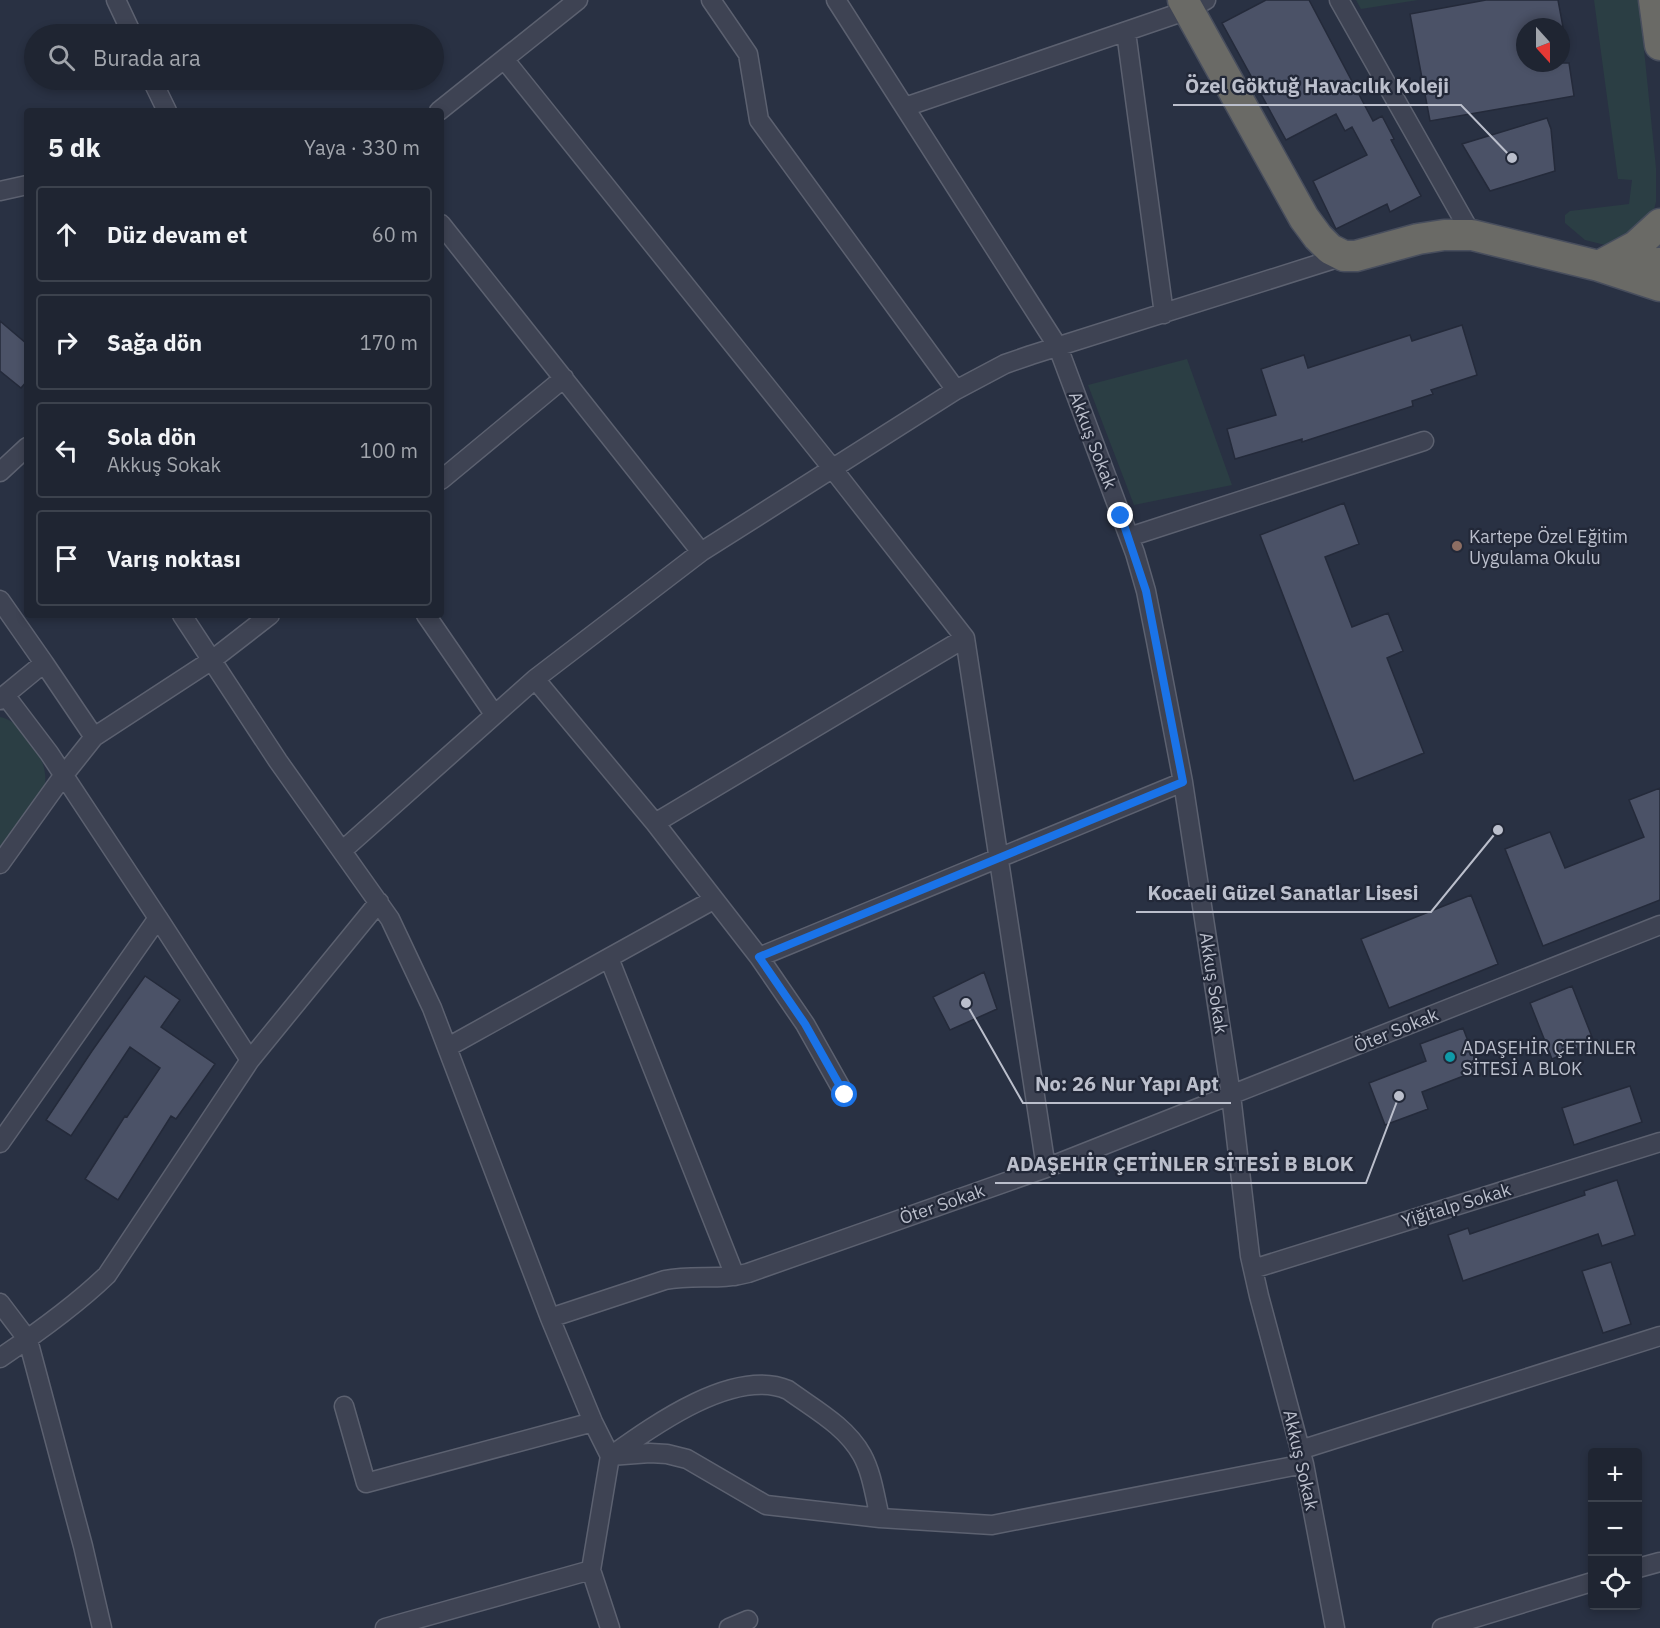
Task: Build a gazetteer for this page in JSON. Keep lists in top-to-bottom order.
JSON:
{
  "streets": {
    "street": ["Akkuş Sokak", "Öter Sokak", "Yiğitalp Sokak"]
  },
  "crossings": [
    ["Akkuş Sokak", "Öter Sokak"],
    ["Akkuş Sokak", "Yiğitalp Sokak"]
  ],
  "places": [
    "Özel Göktuğ Havacılık Koleji",
    "Kartepe Özel Eğitim Uygulama Okulu",
    "Kocaeli Güzel Sanatlar Lisesi",
    "No: 26 Nur Yapı Apt",
    "ADAŞEHİR ÇETİNLER SİTESİ A BLOK",
    "ADAŞEHİR ÇETİNLER SİTESİ B BLOK"
  ],
  "north": "bottom",
  "page": {
    "search": "Burada ara",
    "heading": ["5 dk", "Yaya · 330 m"],
    "list": [
      ["Düz devam et", "60 m"],
      ["Sağa dön", "170 m"],
      ["Sola dön", "Akkuş Sokak", "100 m"],
      "Varış noktası"
    ],
    "map_buttons": ["+", "−"]
  }
}
